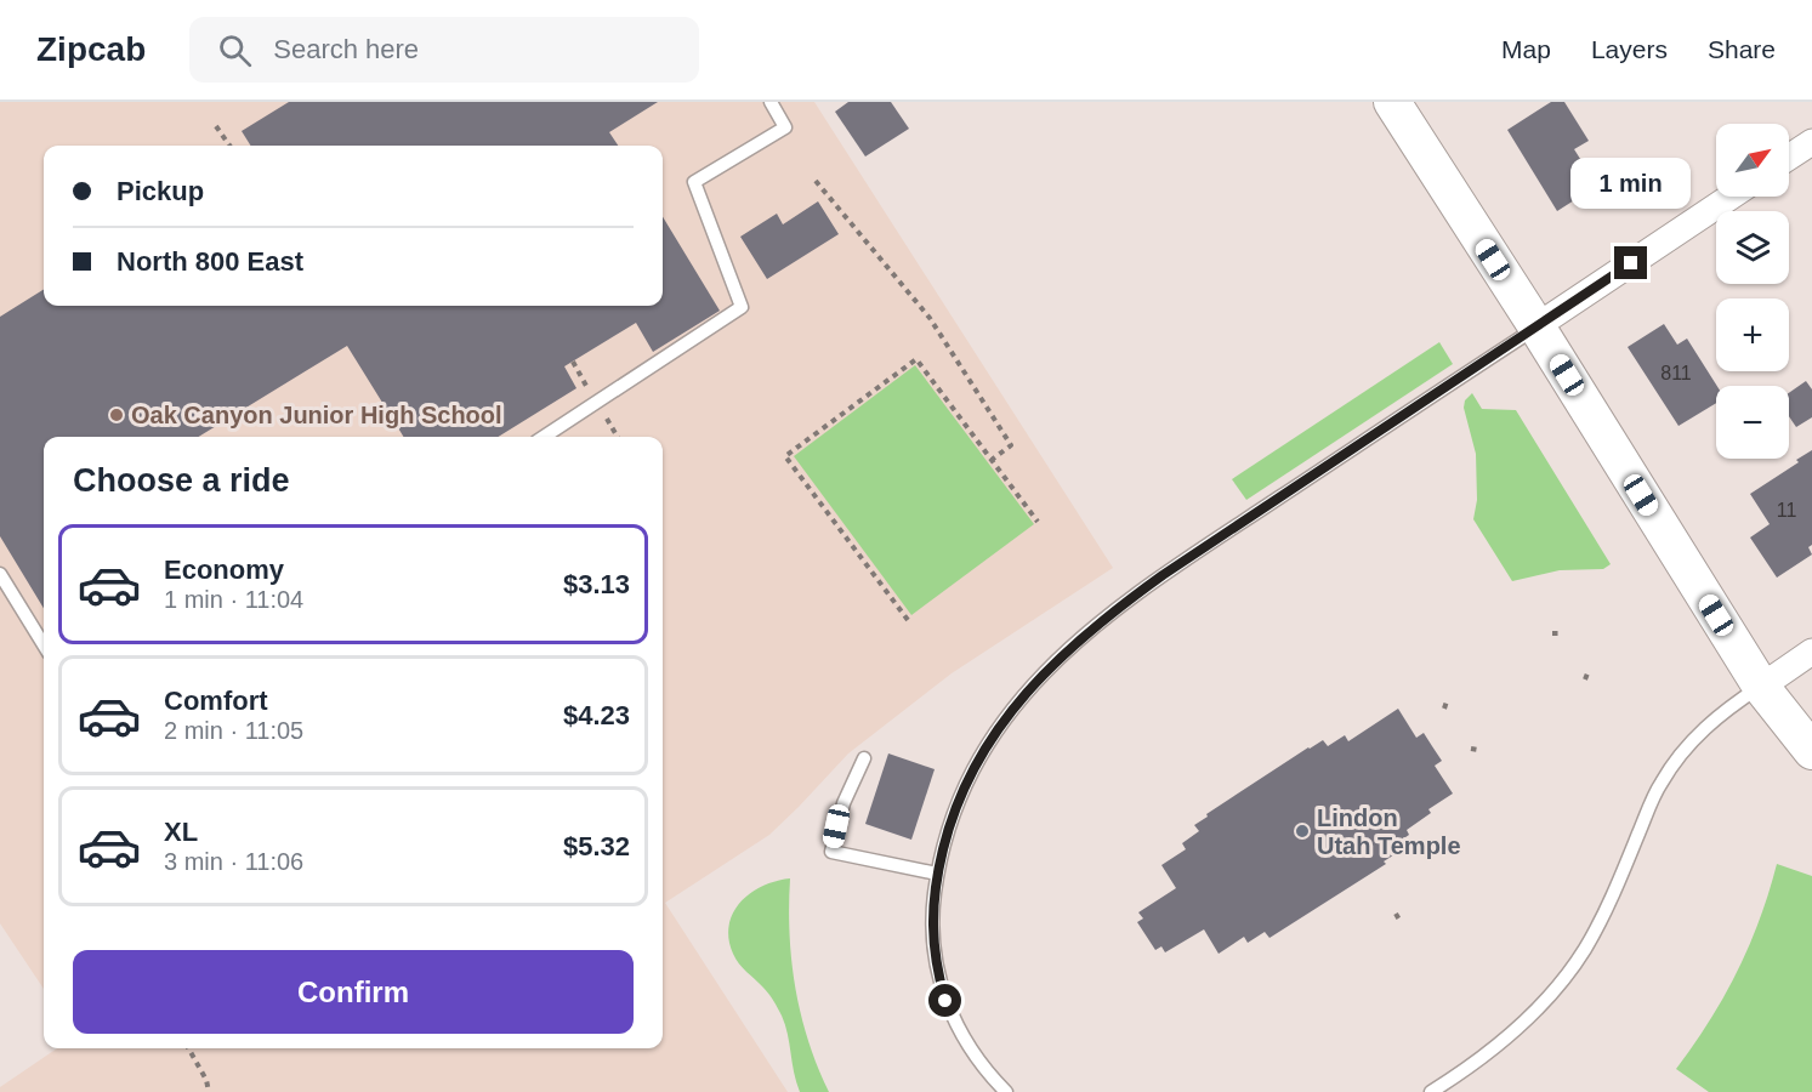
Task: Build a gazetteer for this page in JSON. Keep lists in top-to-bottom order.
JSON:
{
  "places": ["Oak Canyon Junior High School", "Lindon Utah Temple"],
  "house_numbers": ["811", "11"],
  "north": "top right",
  "page": {
    "header": "Zipcab",
    "search": "Search here",
    "nav": ["Map", "Layers", "Share"],
    "map_buttons": ["+", "−"],
    "banner": ["Pickup", "North 800 East"],
    "bubble": "1 min",
    "heading": "Choose a ride",
    "list": [
      {
        "name": "Economy",
        "note": "1 min · 11:04",
        "value": "$3.13"
      },
      {
        "name": "Comfort",
        "note": "2 min · 11:05",
        "value": "$4.23"
      },
      {
        "name": "XL",
        "note": "3 min · 11:06",
        "value": "$5.32"
      }
    ],
    "buttons": "Confirm"
  }
}
